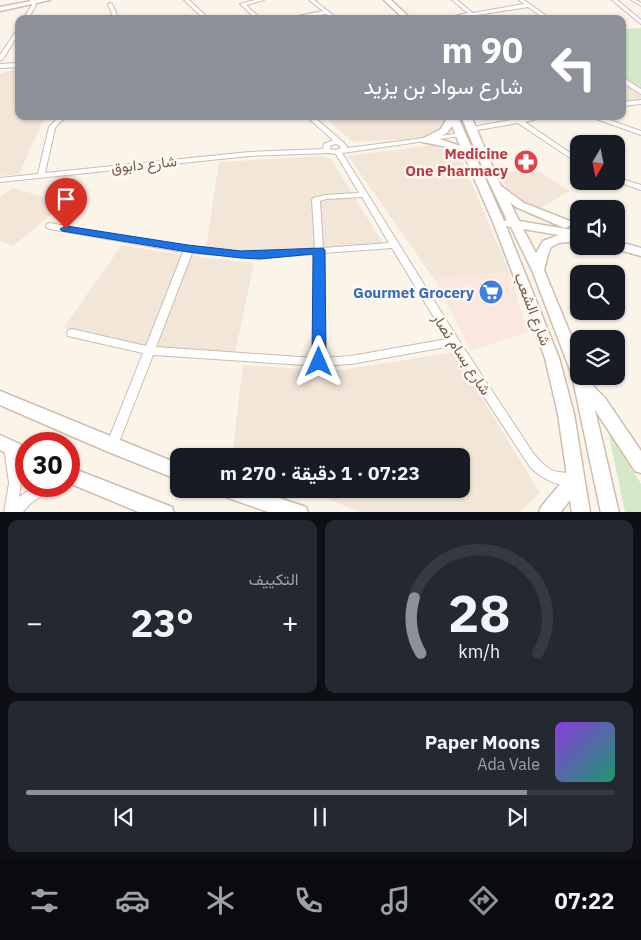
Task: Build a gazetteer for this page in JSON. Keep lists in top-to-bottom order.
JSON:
{
  "streets": {
    "main road": ["شارع الشعب"],
    "street": ["شارع دابوق", "شارع بسام نصار"]
  },
  "crossings": [
    ["شارع دابوق", "شارع الشعب"],
    ["شارع دابوق", "شارع بسام نصار"],
    ["شارع الشعب", "شارع بسام نصار"]
  ],
  "places": {
    "pharmacy": ["Medicine One Pharmacy"],
    "supermarket": ["Gourmet Grocery"]
  },
  "north": "bottom",
  "page": {
    "turn": ["90 m", "شارع سواد بن يزيد"],
    "limit": "30",
    "trip": "07:23 · 1 دقيقة · 270 m",
    "tile": "التكييف",
    "heat": ["−", "23°", "+"],
    "song": ["Paper Moons", "Ada Vale"],
    "tabs": "07:22",
    "gauge": ["28", "km/h"]
  }
}
